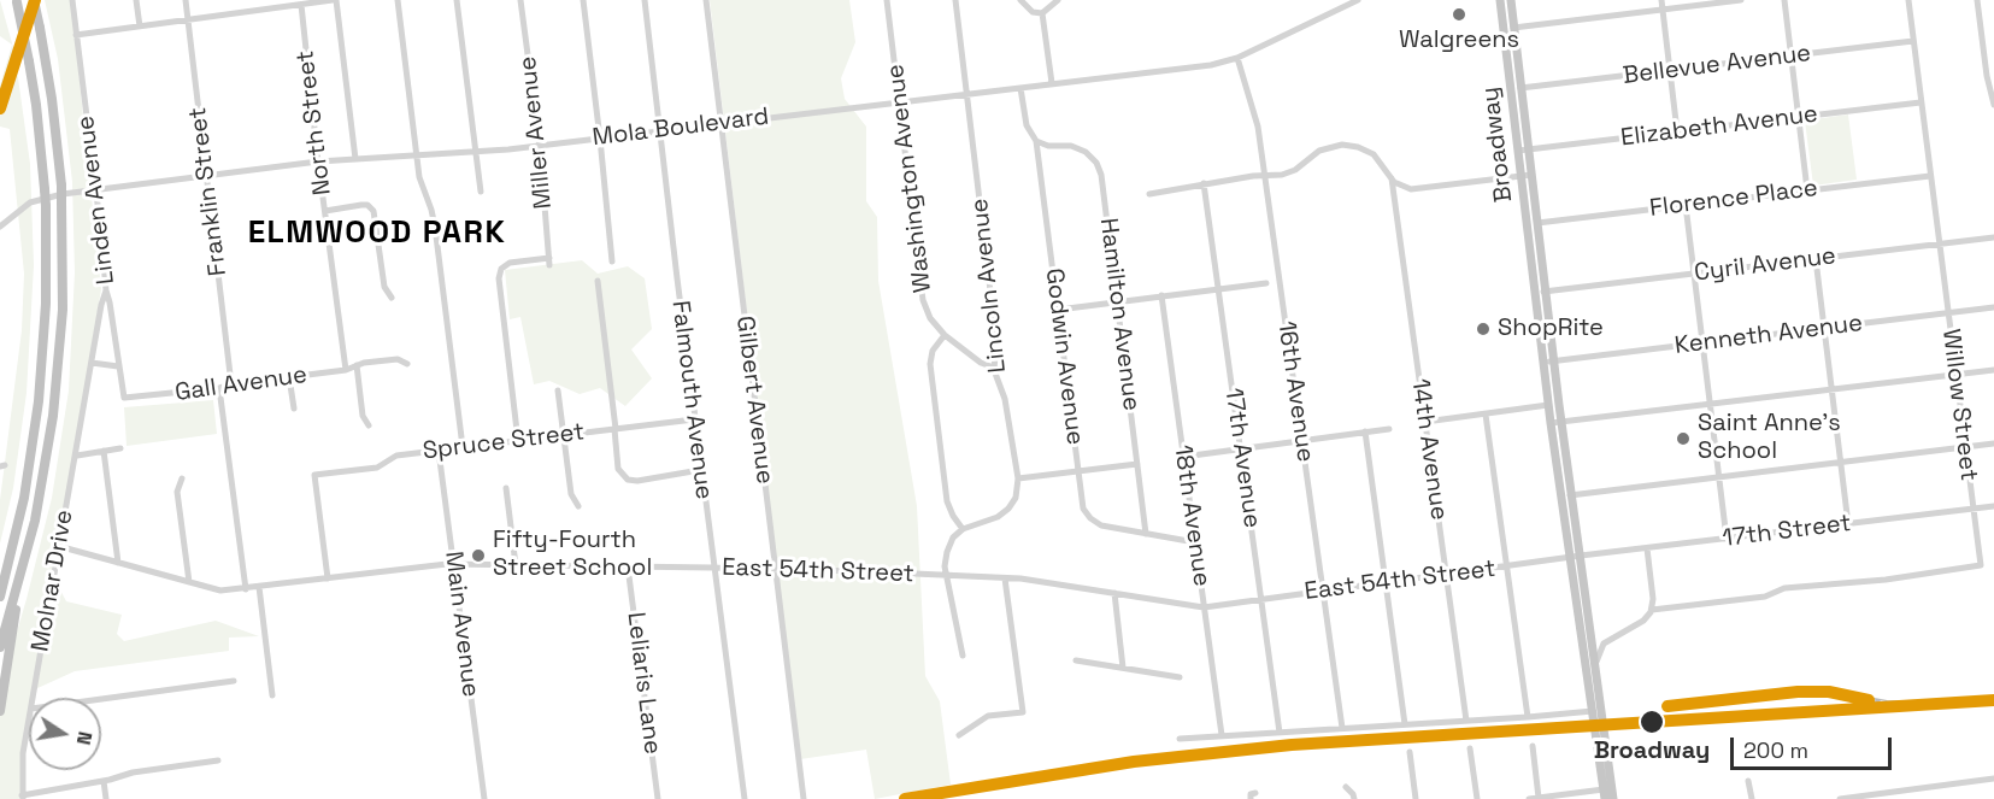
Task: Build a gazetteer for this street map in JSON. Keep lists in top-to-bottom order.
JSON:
{
  "streets": {
    "main road": ["Broadway"],
    "street": [
      "Bellevue Avenue",
      "North Street",
      "Elizabeth Avenue",
      "Mola Boulevard",
      "Miller Avenue",
      "Washington Avenue",
      "Franklin Street",
      "Florence Place",
      "Linden Avenue",
      "Cyril Avenue",
      "Lincoln Avenue",
      "Hamilton Avenue",
      "Kenneth Avenue",
      "Godwin Avenue",
      "Gall Avenue",
      "16th Avenue",
      "Falmouth Avenue",
      "Gilbert Avenue",
      "Willow Street",
      "Spruce Street",
      "14th Avenue",
      "17th Avenue",
      "18th Avenue",
      "17th Street",
      "East 54th Street",
      "Molnar Drive",
      "Main Avenue",
      "Leliaris Lane"
    ]
  },
  "crossings": [
    ["Bellevue Avenue", "Broadway"],
    ["Bellevue Avenue", "Willow Street"],
    ["North Street", "Mola Boulevard"],
    ["North Street", "Gall Avenue"],
    ["Elizabeth Avenue", "Broadway"],
    ["Elizabeth Avenue", "Willow Street"],
    ["Mola Boulevard", "Miller Avenue"],
    ["Mola Boulevard", "Washington Avenue"],
    ["Mola Boulevard", "Franklin Street"],
    ["Mola Boulevard", "Linden Avenue"],
    ["Mola Boulevard", "Lincoln Avenue"],
    ["Mola Boulevard", "Godwin Avenue"],
    ["Mola Boulevard", "16th Avenue"],
    ["Mola Boulevard", "Falmouth Avenue"],
    ["Mola Boulevard", "Gilbert Avenue"],
    ["Miller Avenue", "Spruce Street"],
    ["Broadway", "Florence Place"],
    ["Broadway", "Cyril Avenue"],
    ["Broadway", "Kenneth Avenue"],
    ["Broadway", "17th Street"],
    ["Broadway", "East 54th Street"],
    ["Washington Avenue", "Lincoln Avenue"],
    ["Franklin Street", "Gall Avenue"],
    ["Florence Place", "Willow Street"],
    ["Linden Avenue", "Gall Avenue"],
    ["Linden Avenue", "Molnar Drive"],
    ["Cyril Avenue", "Willow Street"],
    ["Hamilton Avenue", "Godwin Avenue"],
    ["Kenneth Avenue", "Willow Street"],
    ["Godwin Avenue", "18th Avenue"],
    ["16th Avenue", "East 54th Street"],
    ["Falmouth Avenue", "Spruce Street"],
    ["Falmouth Avenue", "East 54th Street"],
    ["Gilbert Avenue", "East 54th Street"],
    ["Willow Street", "17th Street"],
    ["Spruce Street", "East 54th Street"],
    ["Spruce Street", "Main Avenue"],
    ["14th Avenue", "East 54th Street"],
    ["17th Avenue", "East 54th Street"],
    ["18th Avenue", "East 54th Street"],
    ["17th Street", "East 54th Street"],
    ["East 54th Street", "Molnar Drive"],
    ["East 54th Street", "Main Avenue"],
    ["East 54th Street", "Leliaris Lane"]
  ],
  "districts": ["ELMWOOD PARK"],
  "places": [
    "Walgreens",
    "ShopRite",
    "Saint Anne's School",
    "Fifty-Fourth Street School",
    "Broadway"
  ],
  "scale_bar": "200 m",
  "north": "right"
}
